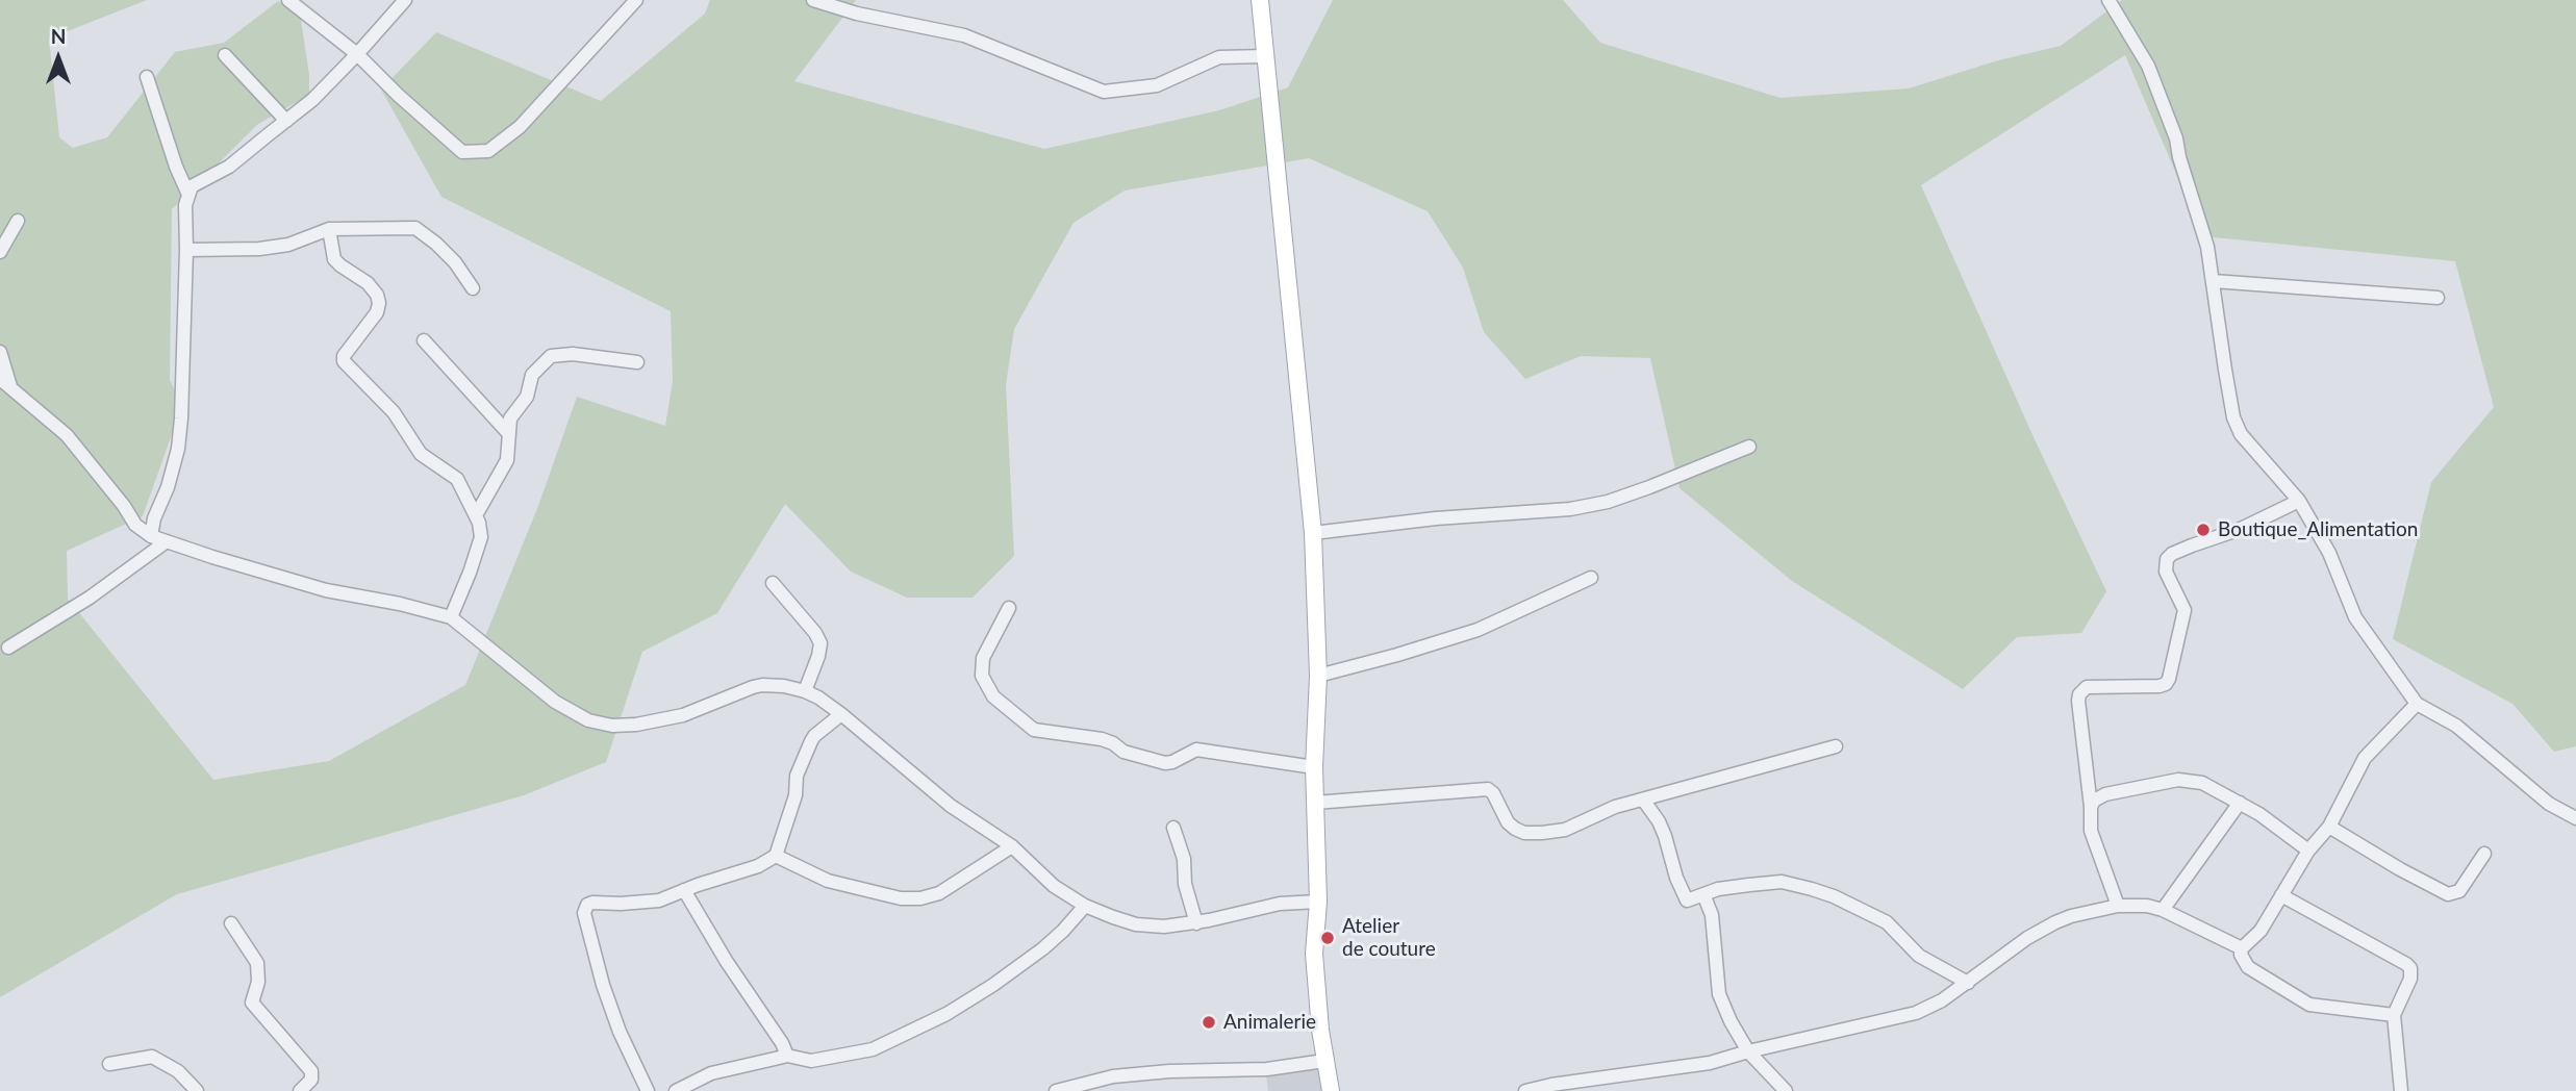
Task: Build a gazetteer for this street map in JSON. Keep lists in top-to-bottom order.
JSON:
{
  "places": ["Boutique_Alimentation", "Atelier de couture", "Animalerie"],
  "north": "top"
}
